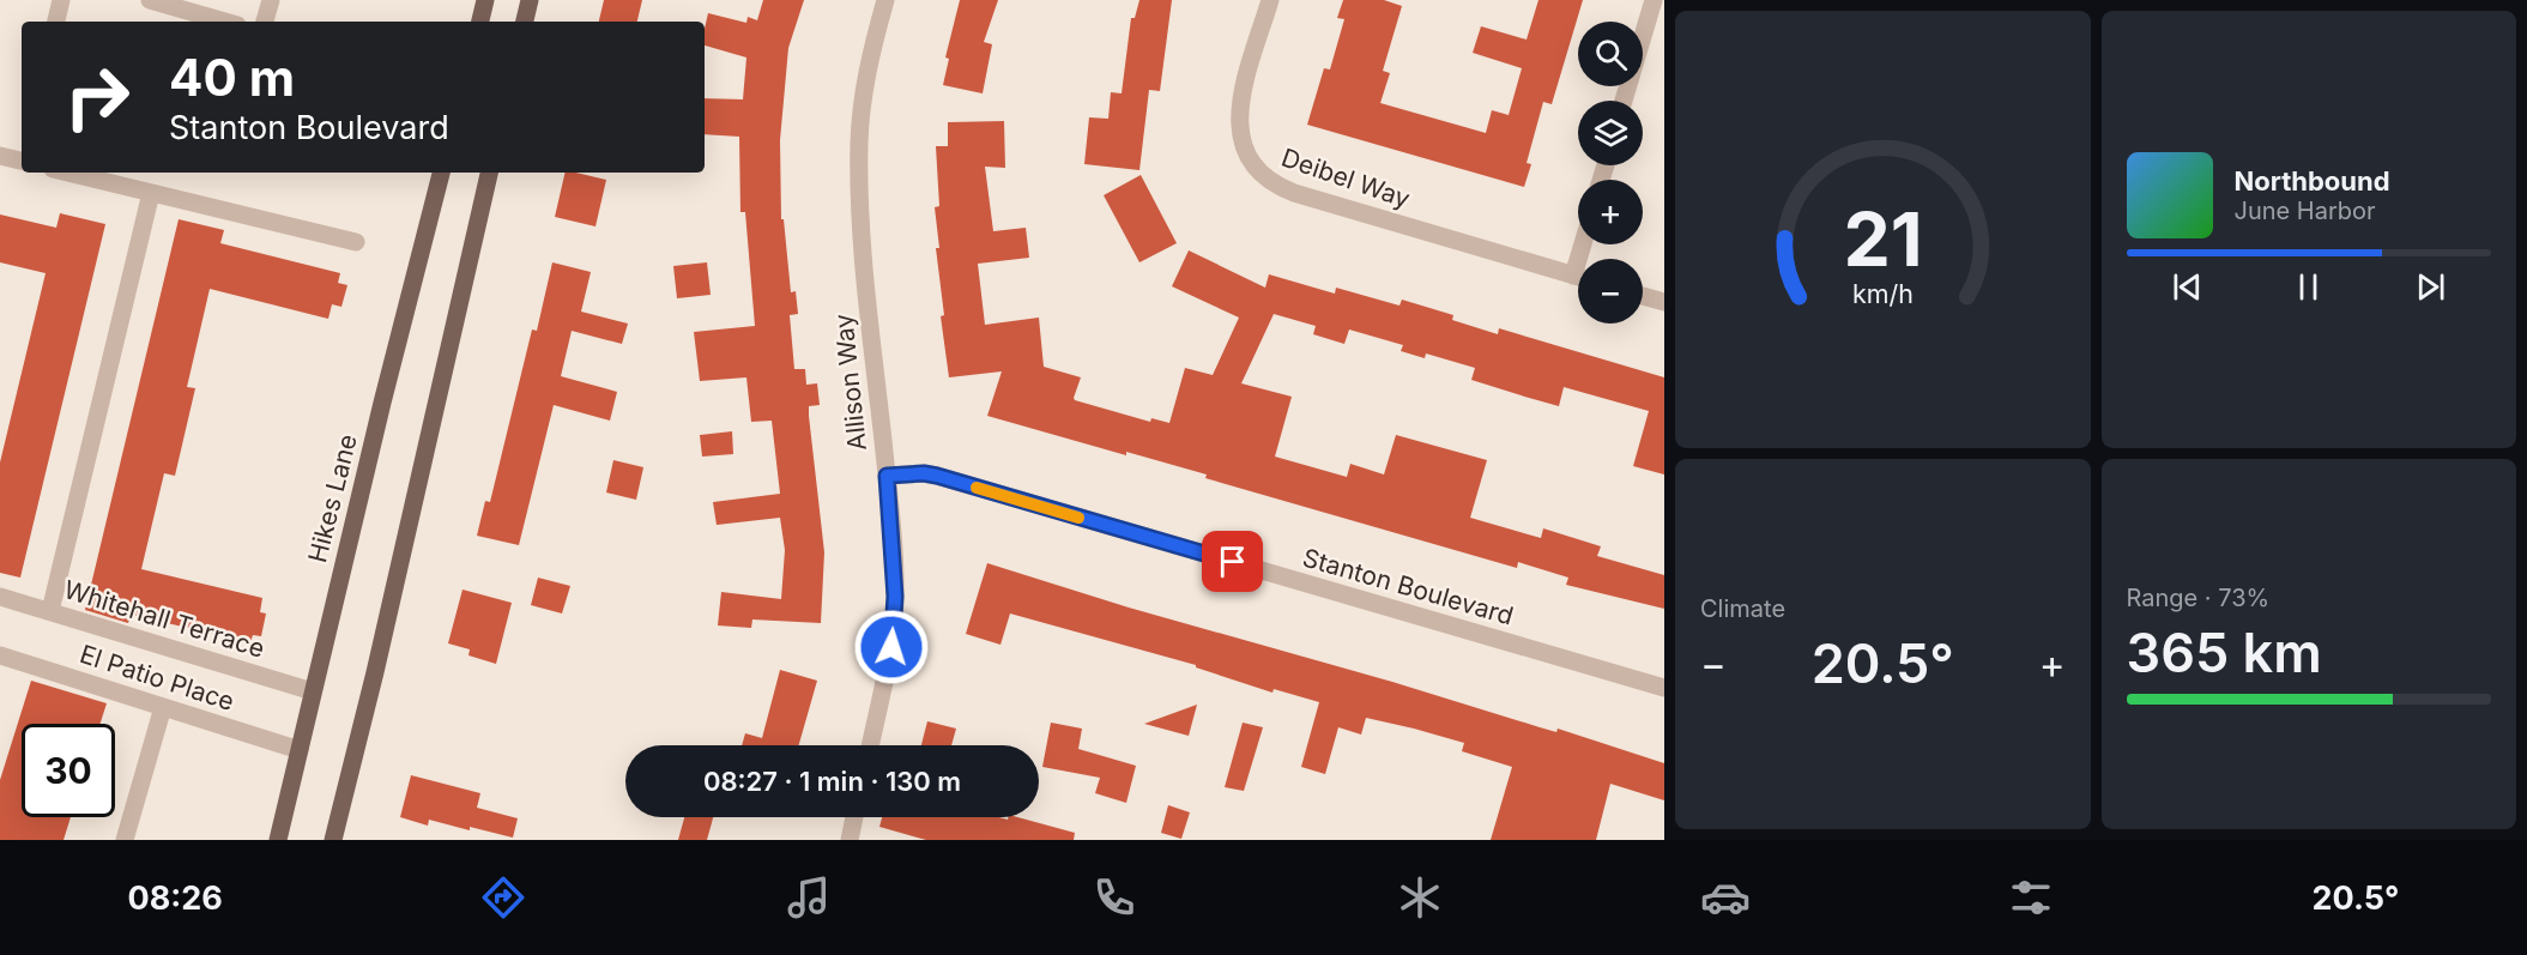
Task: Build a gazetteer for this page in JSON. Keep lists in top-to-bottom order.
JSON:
{
  "streets": {
    "main road": ["Hikes Lane"],
    "street": [
      "Deibel Way",
      "Allison Way",
      "Stanton Boulevard",
      "Whitehall Terrace",
      "El Patio Place"
    ]
  },
  "crossings": [
    ["Allison Way", "Stanton Boulevard"],
    ["Hikes Lane", "Whitehall Terrace"],
    ["Hikes Lane", "El Patio Place"]
  ],
  "page": {
    "map_buttons": ["+", "−"],
    "turn": ["40 m", "Stanton Boulevard"],
    "song": ["Northbound", "June Harbor"],
    "tile": [
      "Climate",
      ["Range · 73%", "365 km"]
    ],
    "heat": ["−", "20.5°", "+"],
    "limit": "30",
    "trip": "08:27 · 1 min · 130 m",
    "tabs": ["08:26", "20.5°"],
    "gauge": ["21", "km/h"]
  }
}
